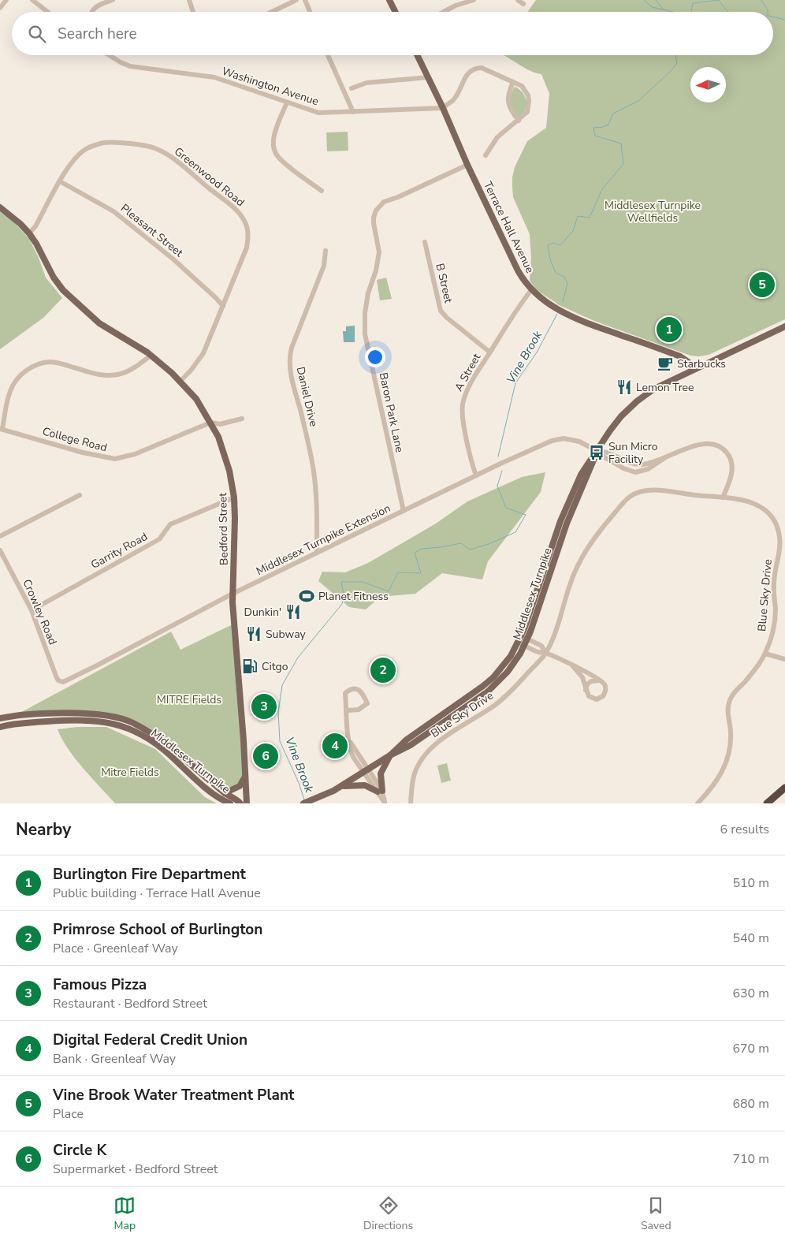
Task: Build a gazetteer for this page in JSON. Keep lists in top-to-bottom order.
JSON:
{
  "streets": {
    "main road": ["Terrace Hall Avenue", "Bedford Street", "Middlesex Turnpike"],
    "street": [
      "Washington Avenue",
      "Greenwood Road",
      "Pleasant Street",
      "B Street",
      "A Street",
      "Daniel Drive",
      "Baron Park Lane",
      "College Road",
      "Middlesex Turnpike Extension",
      "Garrity Road",
      "Blue Sky Drive",
      "Crowley Road"
    ]
  },
  "crossings": [
    ["Washington Avenue", "Terrace Hall Avenue"],
    ["Greenwood Road", "Pleasant Street"],
    ["Greenwood Road", "Bedford Street"],
    ["Terrace Hall Avenue", "A Street"],
    ["Terrace Hall Avenue", "Baron Park Lane"],
    ["Terrace Hall Avenue", "Middlesex Turnpike"],
    ["B Street", "A Street"],
    ["A Street", "Middlesex Turnpike Extension"],
    ["Daniel Drive", "Middlesex Turnpike Extension"],
    ["Baron Park Lane", "Middlesex Turnpike Extension"],
    ["College Road", "Bedford Street"],
    ["Bedford Street", "Middlesex Turnpike Extension"],
    ["Bedford Street", "Garrity Road"],
    ["Bedford Street", "Middlesex Turnpike"],
    ["Middlesex Turnpike Extension", "Middlesex Turnpike"],
    ["Middlesex Turnpike Extension", "Crowley Road"],
    ["Garrity Road", "Crowley Road"]
  ],
  "water": ["Vine Brook"],
  "parks": ["Middlesex Turnpike Wellfields", "MITRE Fields", "Mitre Fields"],
  "places": {
    "cafe": ["Starbucks"],
    "restaurant": ["Lemon Tree", "Dunkin'", "Subway"],
    "bus stop": ["Sun Micro Facility"],
    "sports": ["Planet Fitness"],
    "fuel station": ["Citgo"]
  },
  "north": "left",
  "page": {
    "search": "Search here",
    "pins": [
      "5",
      "1",
      "2",
      "3",
      "4",
      "6"
    ],
    "heading": ["Nearby", "6 results"],
    "list": [
      {
        "mark": "1",
        "name": "Burlington Fire Department",
        "note": "Public building · Terrace Hall Avenue",
        "value": "510 m"
      },
      {
        "mark": "2",
        "name": "Primrose School of Burlington",
        "note": "Place · Greenleaf Way",
        "value": "540 m"
      },
      {
        "mark": "3",
        "name": "Famous Pizza",
        "note": "Restaurant · Bedford Street",
        "value": "630 m"
      },
      {
        "mark": "4",
        "name": "Digital Federal Credit Union",
        "note": "Bank · Greenleaf Way",
        "value": "670 m"
      },
      {
        "mark": "5",
        "name": "Vine Brook Water Treatment Plant",
        "note": "Place",
        "value": "680 m"
      },
      {
        "mark": "6",
        "name": "Circle K",
        "note": "Supermarket · Bedford Street",
        "value": "710 m"
      }
    ],
    "nav": ["Map", "Directions", "Saved"]
  }
}
